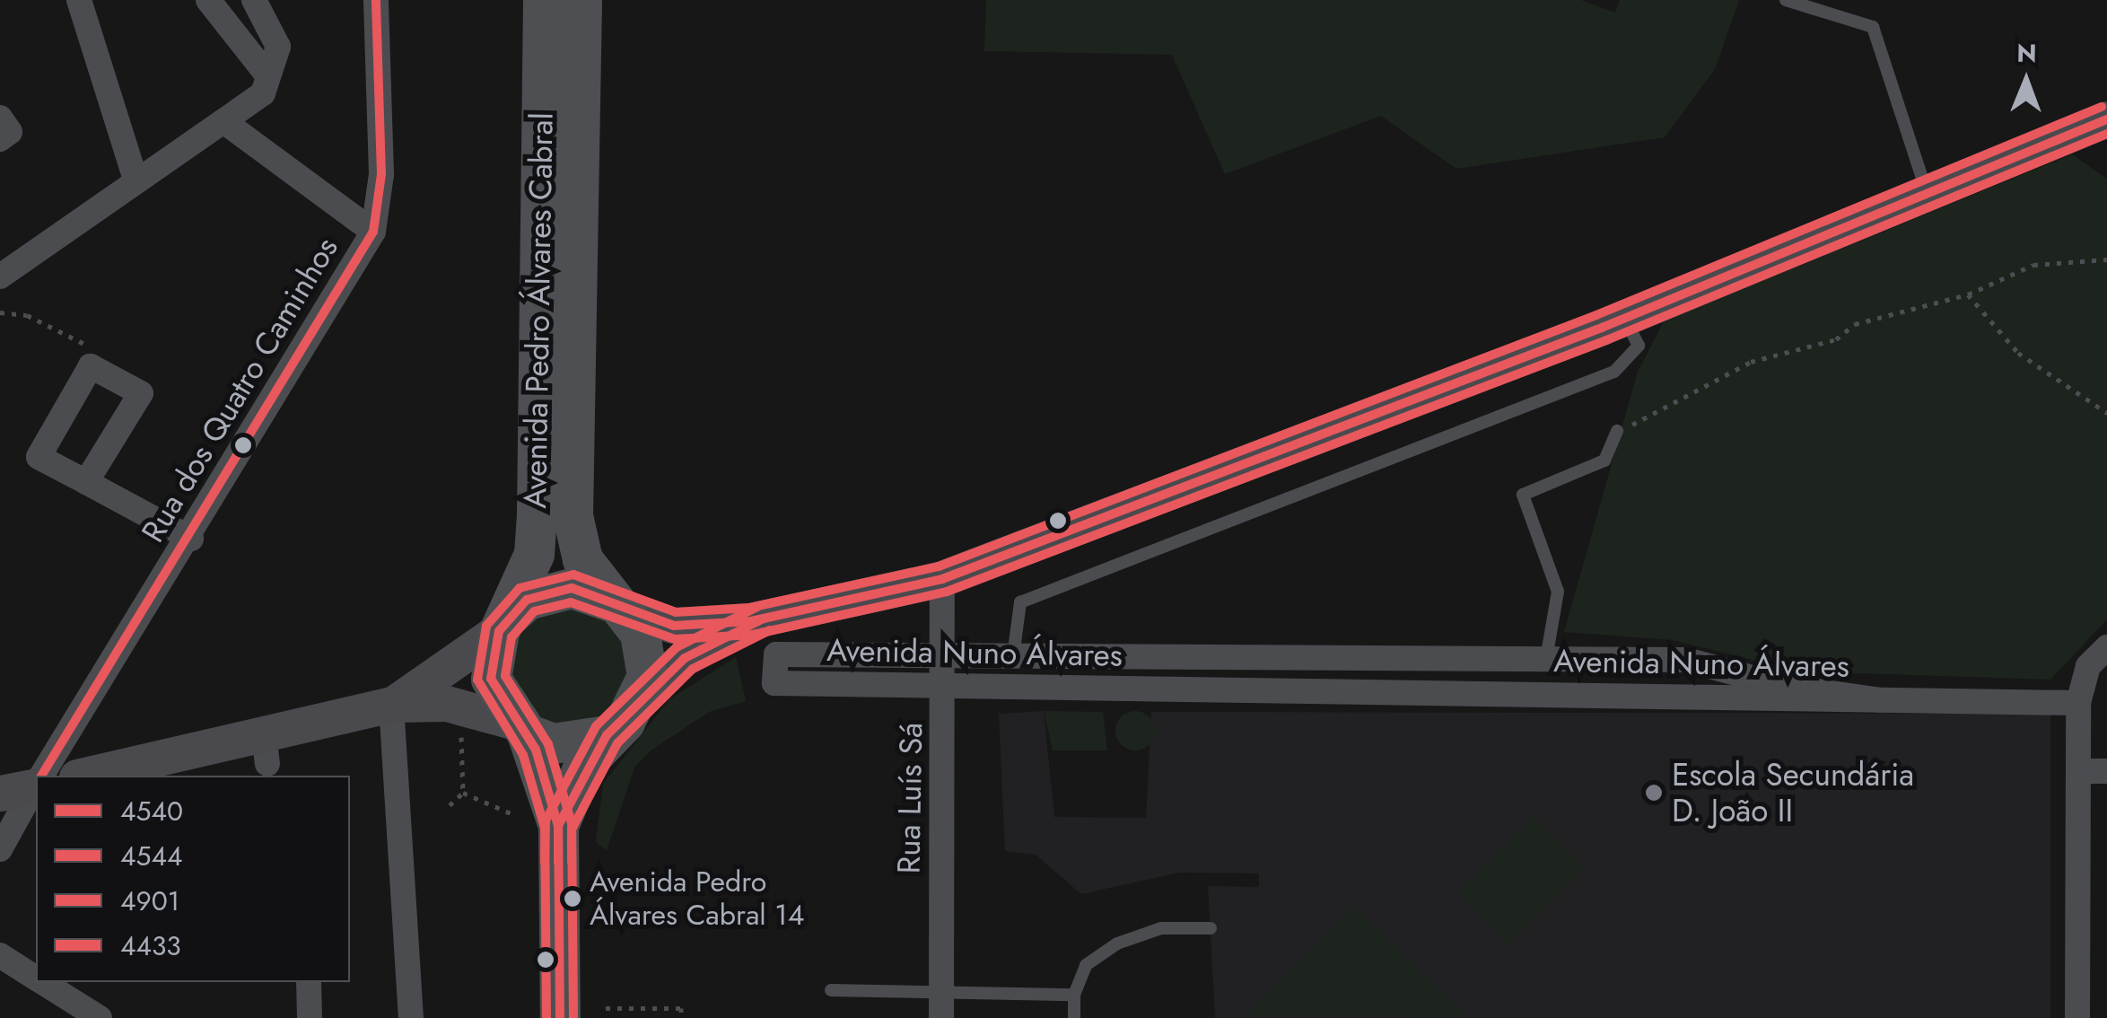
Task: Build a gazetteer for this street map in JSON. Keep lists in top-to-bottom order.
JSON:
{
  "streets": {
    "main road": ["Avenida Pedro Álvares Cabral"],
    "street": ["Rua dos Quatro Caminhos", "Avenida Nuno Álvares", "Rua Luís Sá"]
  },
  "crossings": [
    ["Avenida Nuno Álvares", "Rua Luís Sá"]
  ],
  "places": ["Escola Secundária D. João II", "Avenida Pedro Álvares Cabral 14"],
  "lines": [
    "transit line 4433",
    "transit line 4901",
    "transit line 4540",
    "transit line 4544"
  ],
  "legend": [
    "4540",
    "4544",
    "4901",
    "4433"
  ],
  "north": "top"
}
